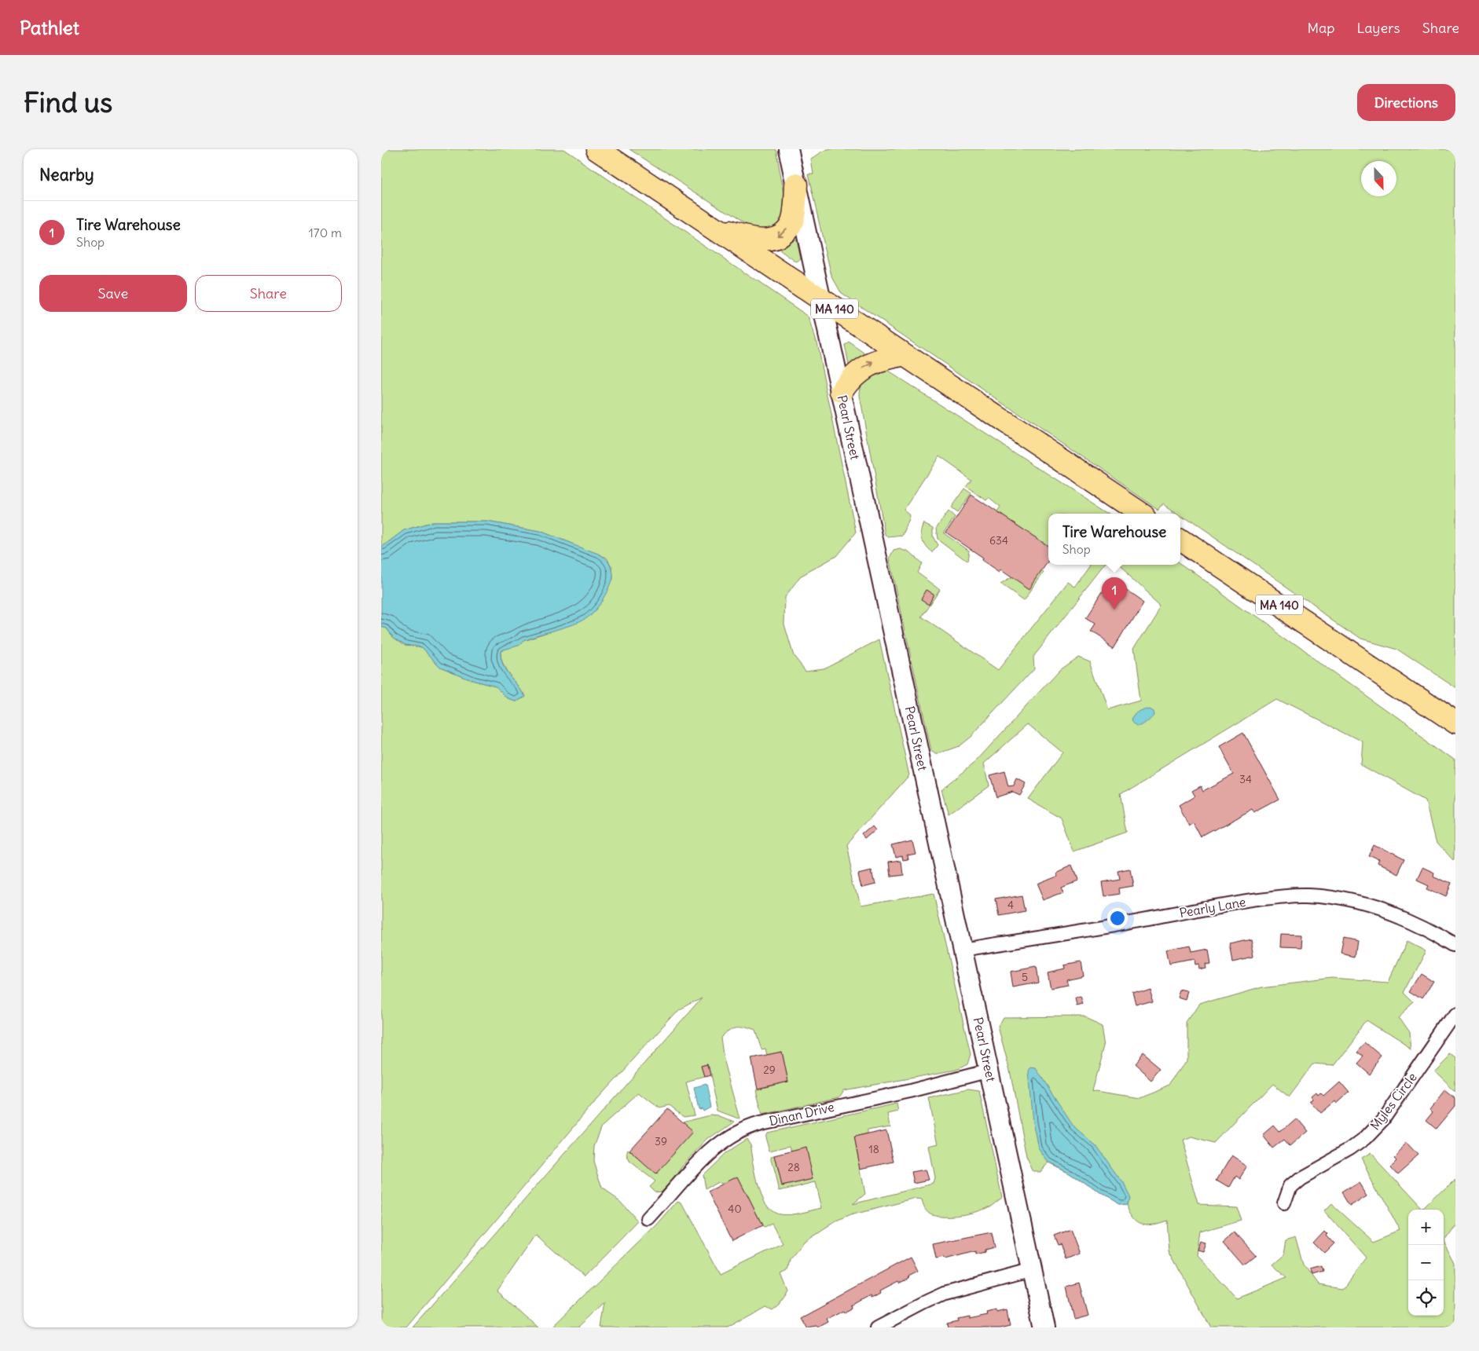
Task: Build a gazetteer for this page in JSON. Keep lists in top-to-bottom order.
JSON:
{
  "streets": {
    "highway": ["MA 140"],
    "main road": ["Pearl Street"],
    "street": ["Pearly Lane", "Myles Circle", "Dinan Drive"]
  },
  "crossings": [
    ["MA 140", "Pearl Street"],
    ["Pearl Street", "Pearly Lane"],
    ["Pearl Street", "Dinan Drive"]
  ],
  "house_numbers": [
    "634",
    "34",
    "4",
    "5",
    "29",
    "39",
    "18",
    "28",
    "40"
  ],
  "north": "bottom",
  "page": {
    "header": "Pathlet",
    "nav": ["Map", "Layers", "Share"],
    "buttons": [
      "Directions",
      ["Save", "Share"]
    ],
    "title": "Find us",
    "heading": "Nearby",
    "list": [
      {
        "mark": "1",
        "name": "Tire Warehouse",
        "note": "Shop",
        "value": "170 m"
      }
    ],
    "popup": ["Tire Warehouse", "Shop"],
    "pins": "1",
    "map_buttons": ["+", "−"]
  }
}
